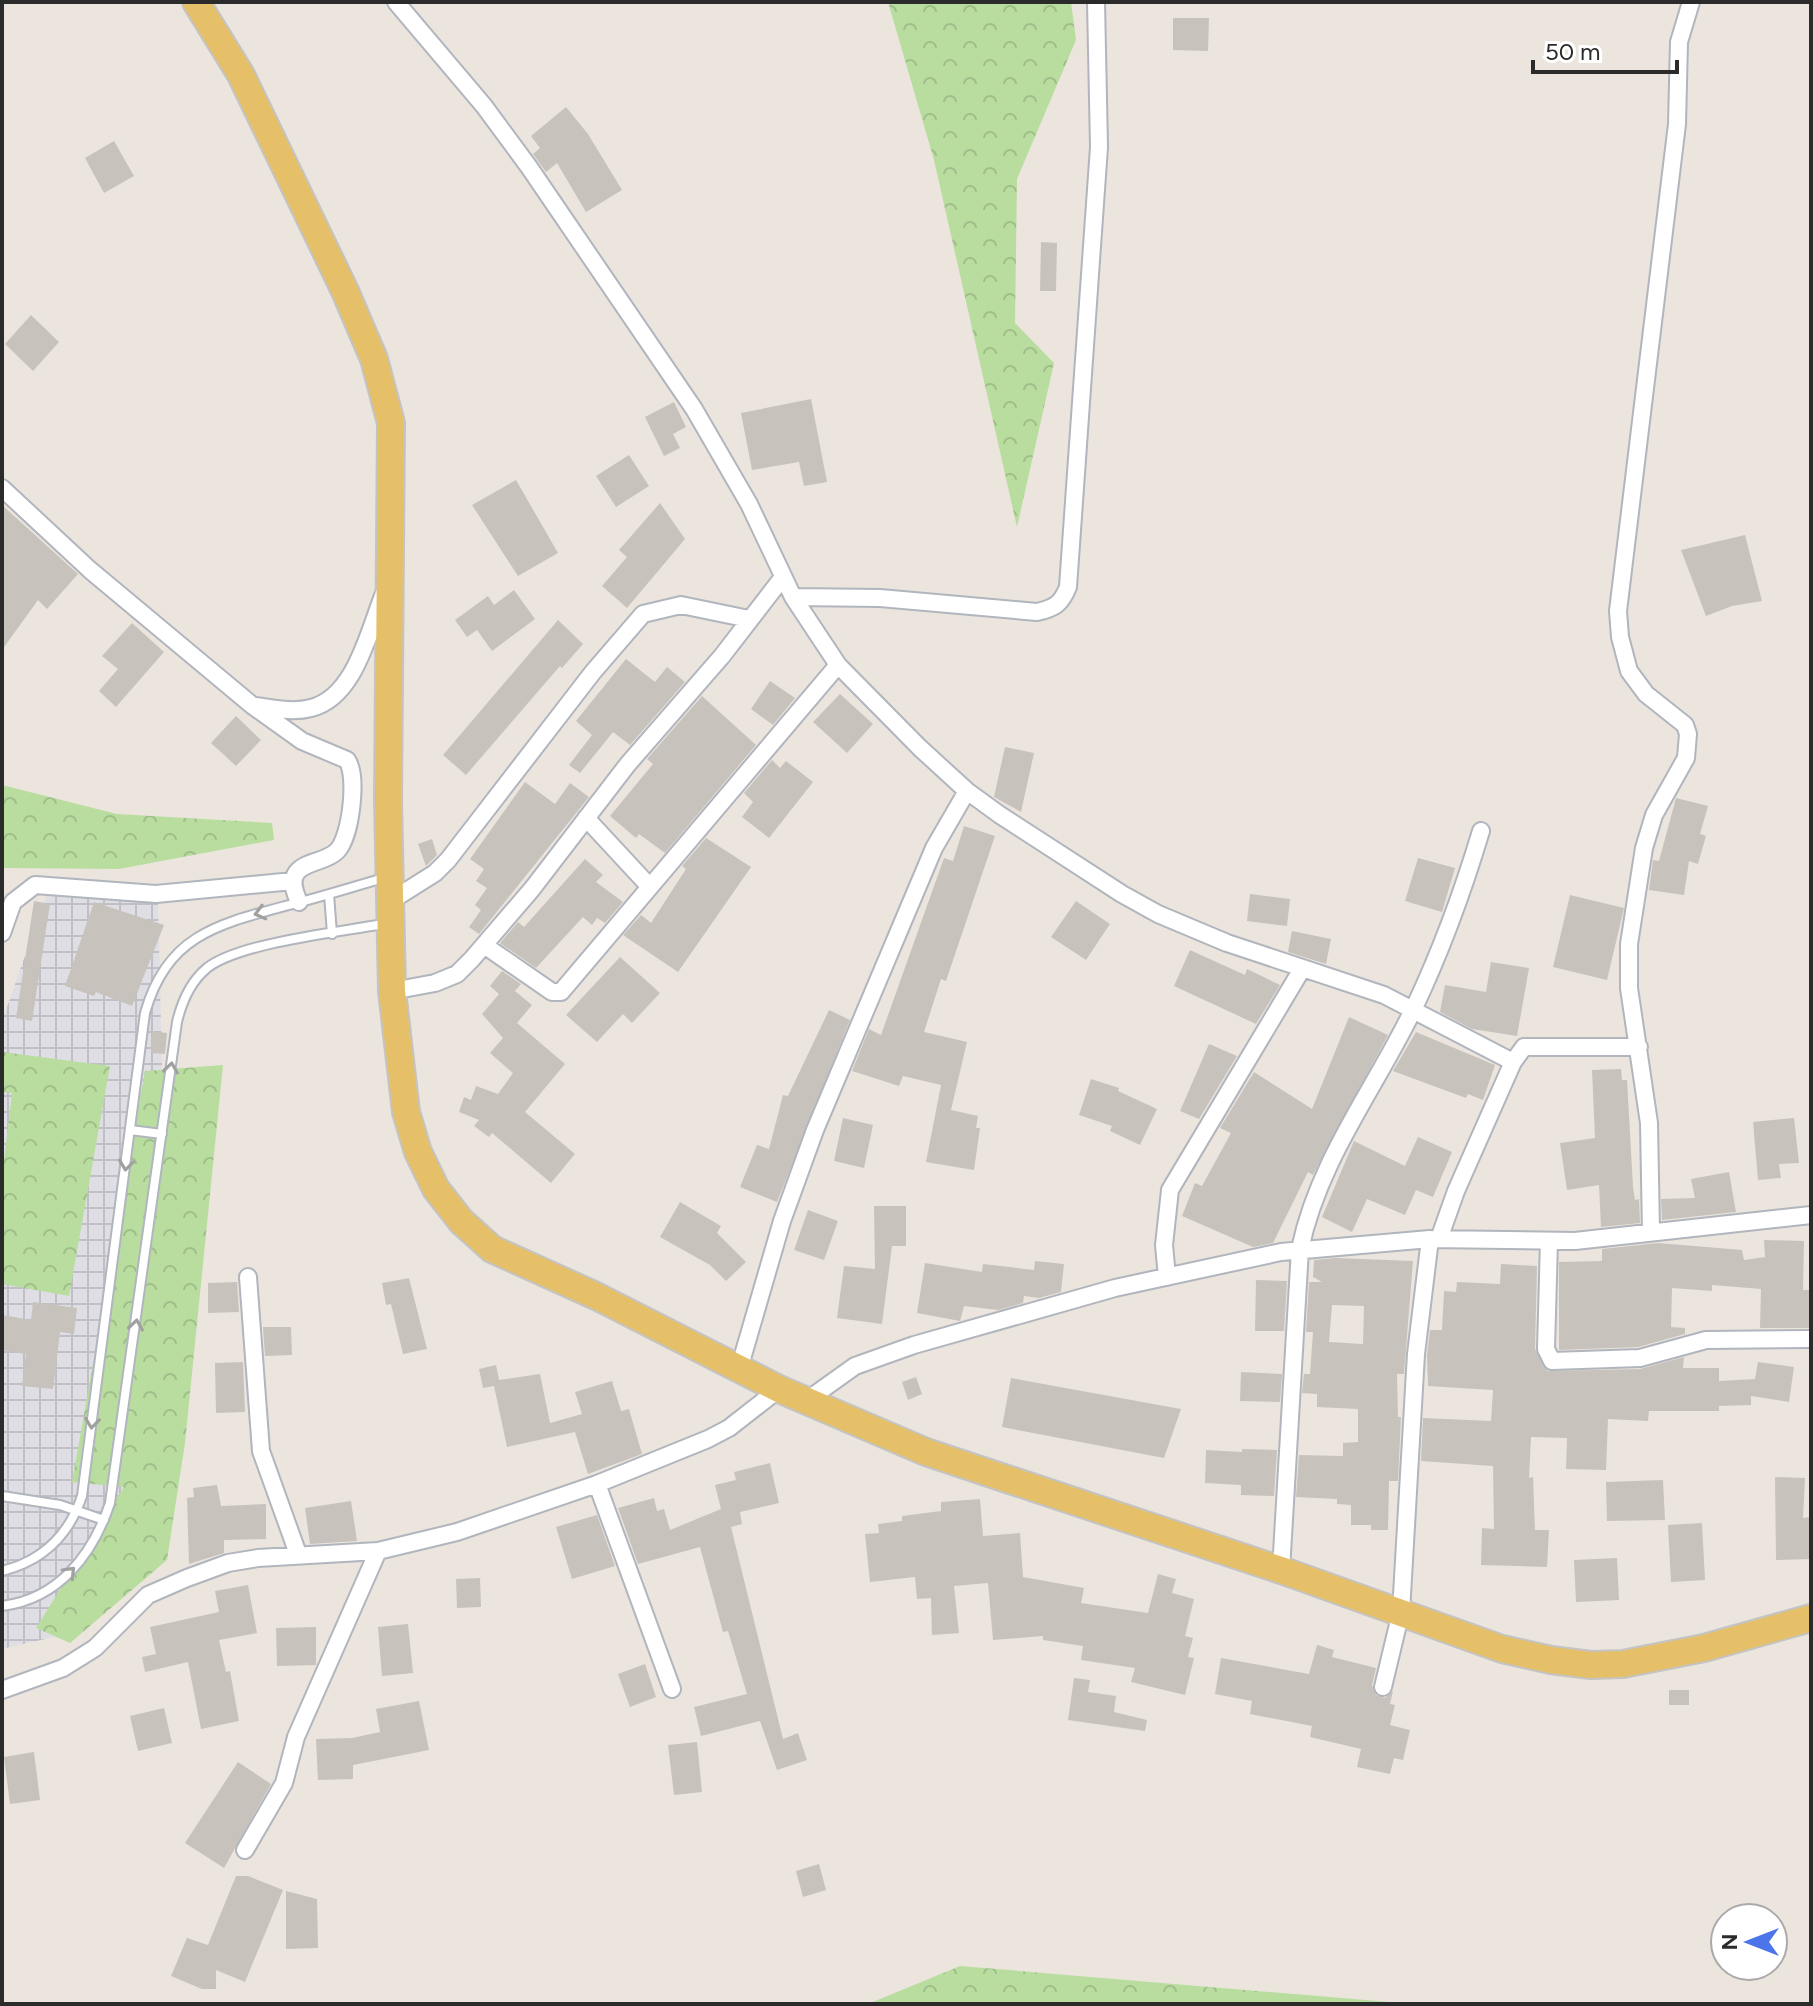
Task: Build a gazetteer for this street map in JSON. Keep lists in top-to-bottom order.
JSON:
{
  "scale_bar": "50 m",
  "north": "left"
}
